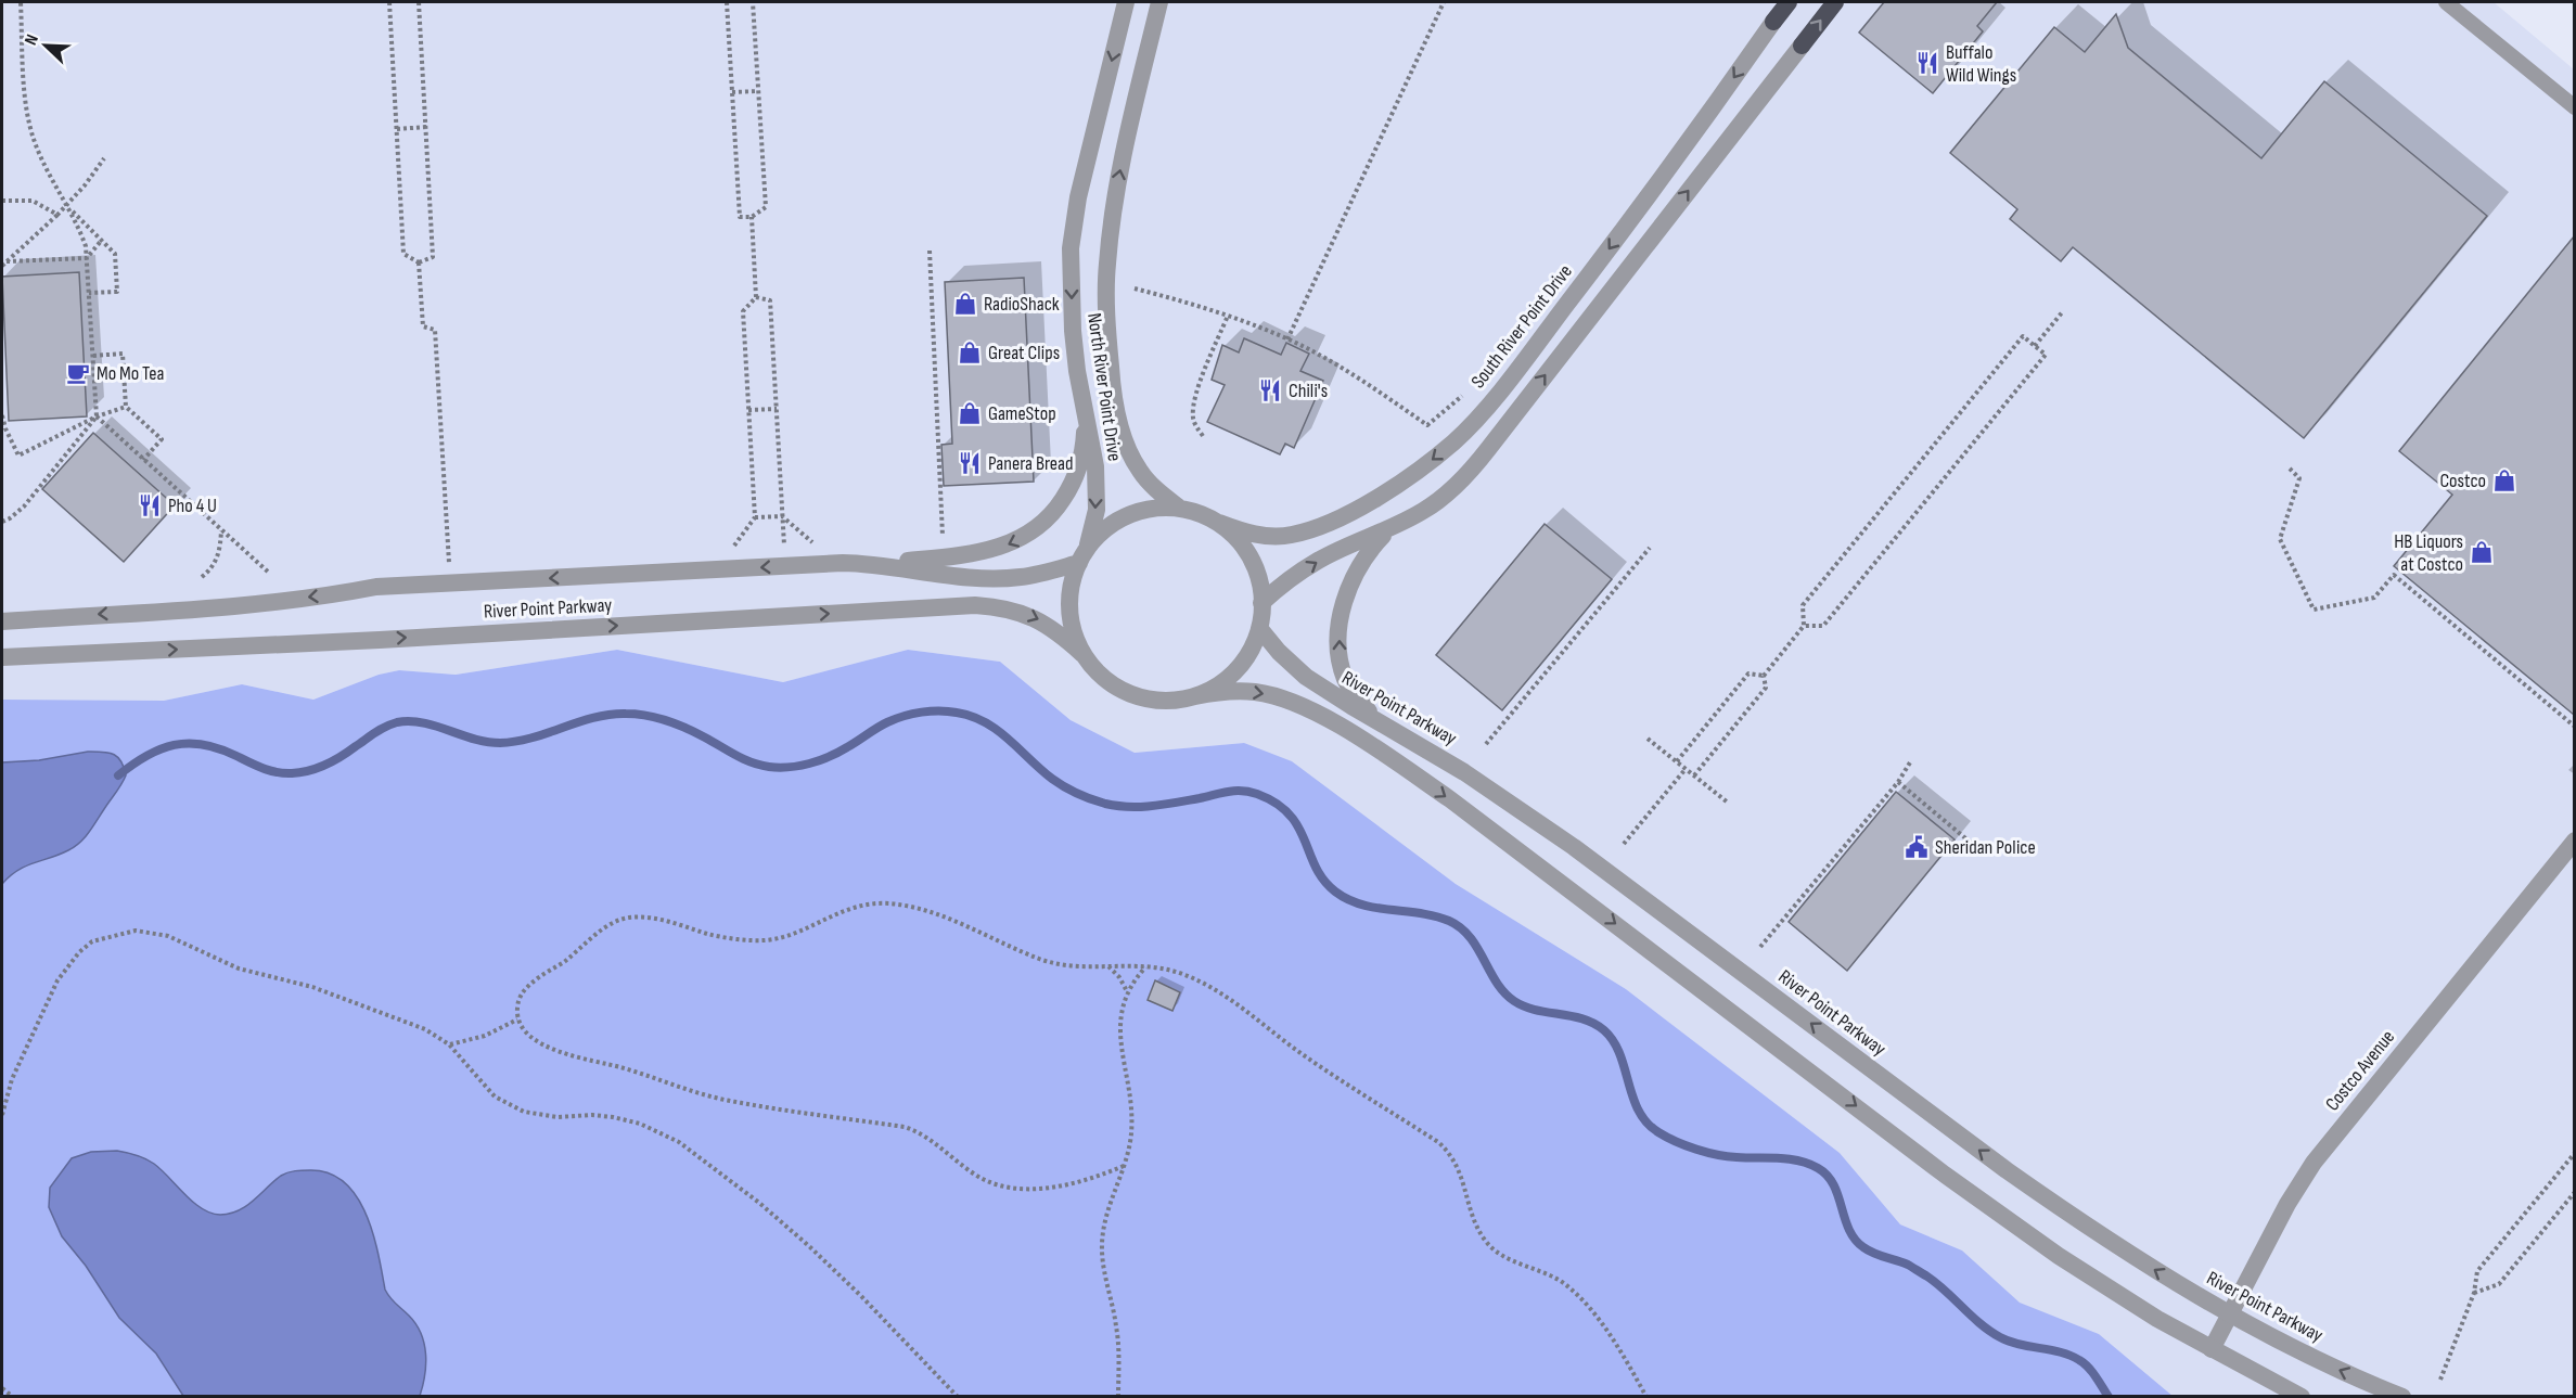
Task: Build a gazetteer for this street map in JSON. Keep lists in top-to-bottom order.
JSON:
{
  "streets": {
    "street": [
      "South River Point Drive",
      "North River Point Drive",
      "River Point Parkway",
      "Costco Avenue"
    ]
  },
  "crossings": [
    ["South River Point Drive", "North River Point Drive"],
    ["South River Point Drive", "River Point Parkway"],
    ["North River Point Drive", "River Point Parkway"],
    ["River Point Parkway", "Costco Avenue"]
  ],
  "places": {
    "restaurant": [
      "Buffalo Wild Wings",
      "Chili's",
      "Panera Bread",
      "Pho 4 U"
    ],
    "shop": [
      "RadioShack",
      "Great Clips",
      "GameStop",
      "Costco",
      "HB Liquors at Costco"
    ],
    "cafe": ["Mo Mo Tea"],
    "public building": ["Sheridan Police"]
  },
  "north": "top left"
}
